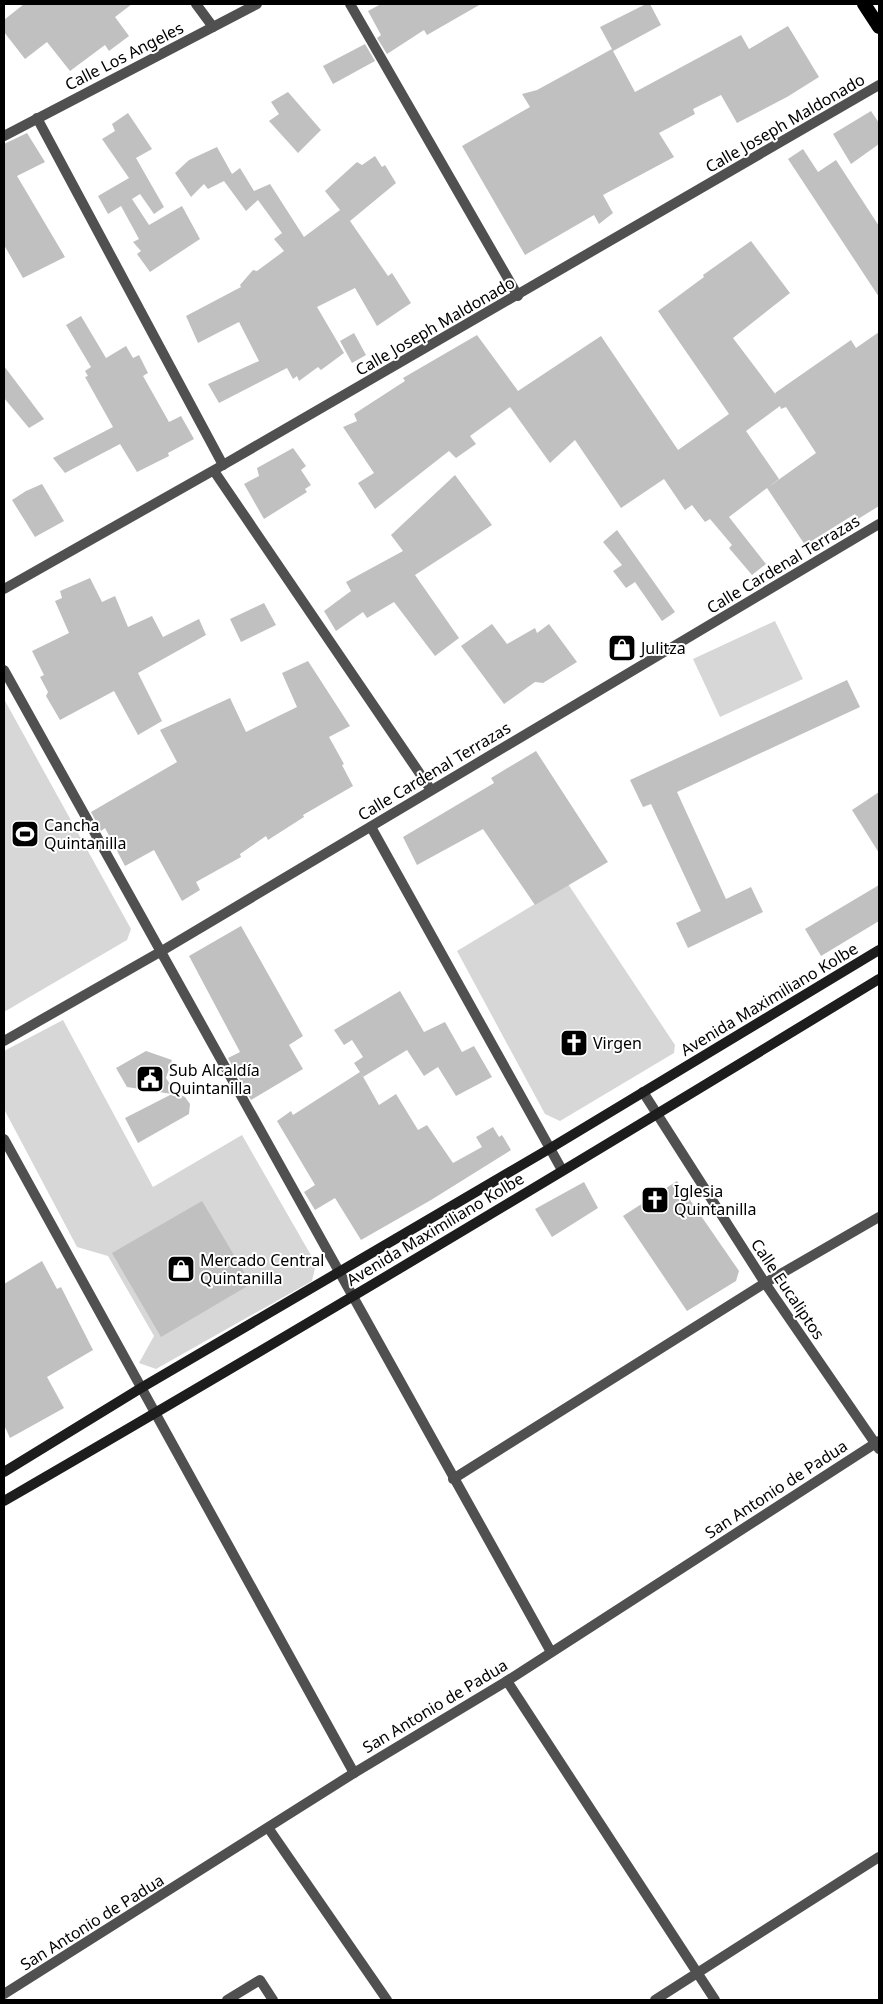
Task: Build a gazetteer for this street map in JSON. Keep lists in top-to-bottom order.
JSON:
{
  "streets": {
    "main road": ["Avenida Maximiliano Kolbe"],
    "street": [
      "Calle Los Angeles",
      "Calle Joseph Maldonado",
      "Calle Cardenal Terrazas",
      "Calle Eucaliptos",
      "San Antonio de Padua"
    ]
  },
  "crossings": [
    ["Avenida Maximiliano Kolbe", "Calle Eucaliptos"],
    ["Calle Eucaliptos", "San Antonio de Padua"]
  ],
  "places": {
    "shop": ["Julitza", "Mercado Central Quintanilla"],
    "sports": ["Cancha Quintanilla"],
    "church": ["Virgen", "Iglesia Quintanilla"],
    "public building": ["Sub Alcaldía Quintanilla"]
  }
}
